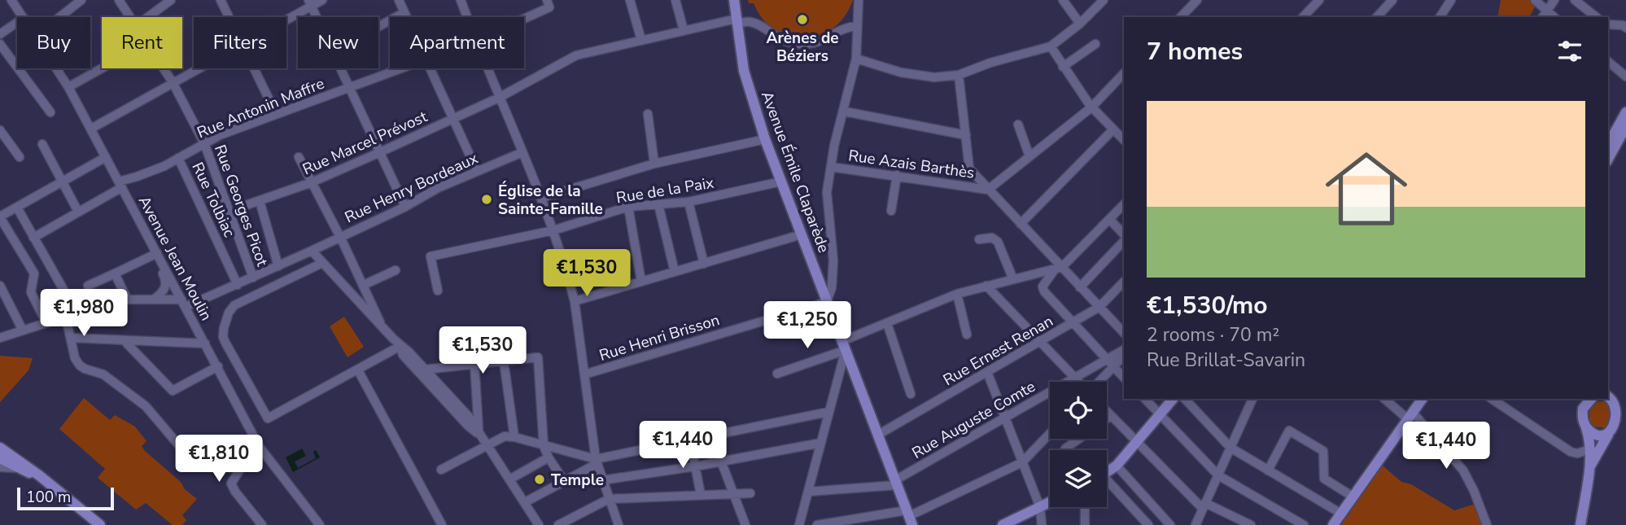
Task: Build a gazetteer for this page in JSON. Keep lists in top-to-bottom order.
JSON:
{
  "streets": {
    "main road": ["Avenue Émile Claparède"],
    "street": [
      "Rue Antonin Maffre",
      "Rue Marcel Prévost",
      "Rue Azais Barthès",
      "Rue Henry Bordeaux",
      "Rue de la Paix",
      "Rue Tolbiac",
      "Rue Georges Picot",
      "Avenue Jean Moulin",
      "Rue Henri Brisson",
      "Rue Ernest Renan",
      "Rue Auguste Comte"
    ]
  },
  "crossings": [
    ["Rue Antonin Maffre", "Rue Tolbiac"],
    ["Rue Antonin Maffre", "Rue Georges Picot"],
    ["Rue Antonin Maffre", "Avenue Jean Moulin"],
    ["Rue Marcel Prévost", "Avenue Émile Claparède"],
    ["Avenue Émile Claparède", "Rue de la Paix"],
    ["Avenue Émile Claparède", "Rue Henri Brisson"],
    ["Avenue Émile Claparède", "Rue Ernest Renan"],
    ["Avenue Émile Claparède", "Rue Auguste Comte"],
    ["Rue Henry Bordeaux", "Rue Tolbiac"],
    ["Rue Henry Bordeaux", "Rue Georges Picot"],
    ["Rue Henry Bordeaux", "Avenue Jean Moulin"]
  ],
  "places": ["Arènes de Béziers", "Église de la Sainte-Famille", "Temple"],
  "scale_bar": "100 m",
  "page": {
    "chip": [
      "Buy",
      "Rent",
      "Filters",
      "New",
      "Apartment"
    ],
    "heading": "7 homes",
    "list": [
      {
        "name": "€1,530/mo",
        "note": "2 rooms · 70 m² · Rue Brillat-Savarin"
      }
    ],
    "price": [
      "€1,530",
      "€1,980",
      "€1,250",
      "€1,530",
      "€1,440",
      "€1,440",
      "€1,810"
    ],
    "scale": "100 m"
  }
}
